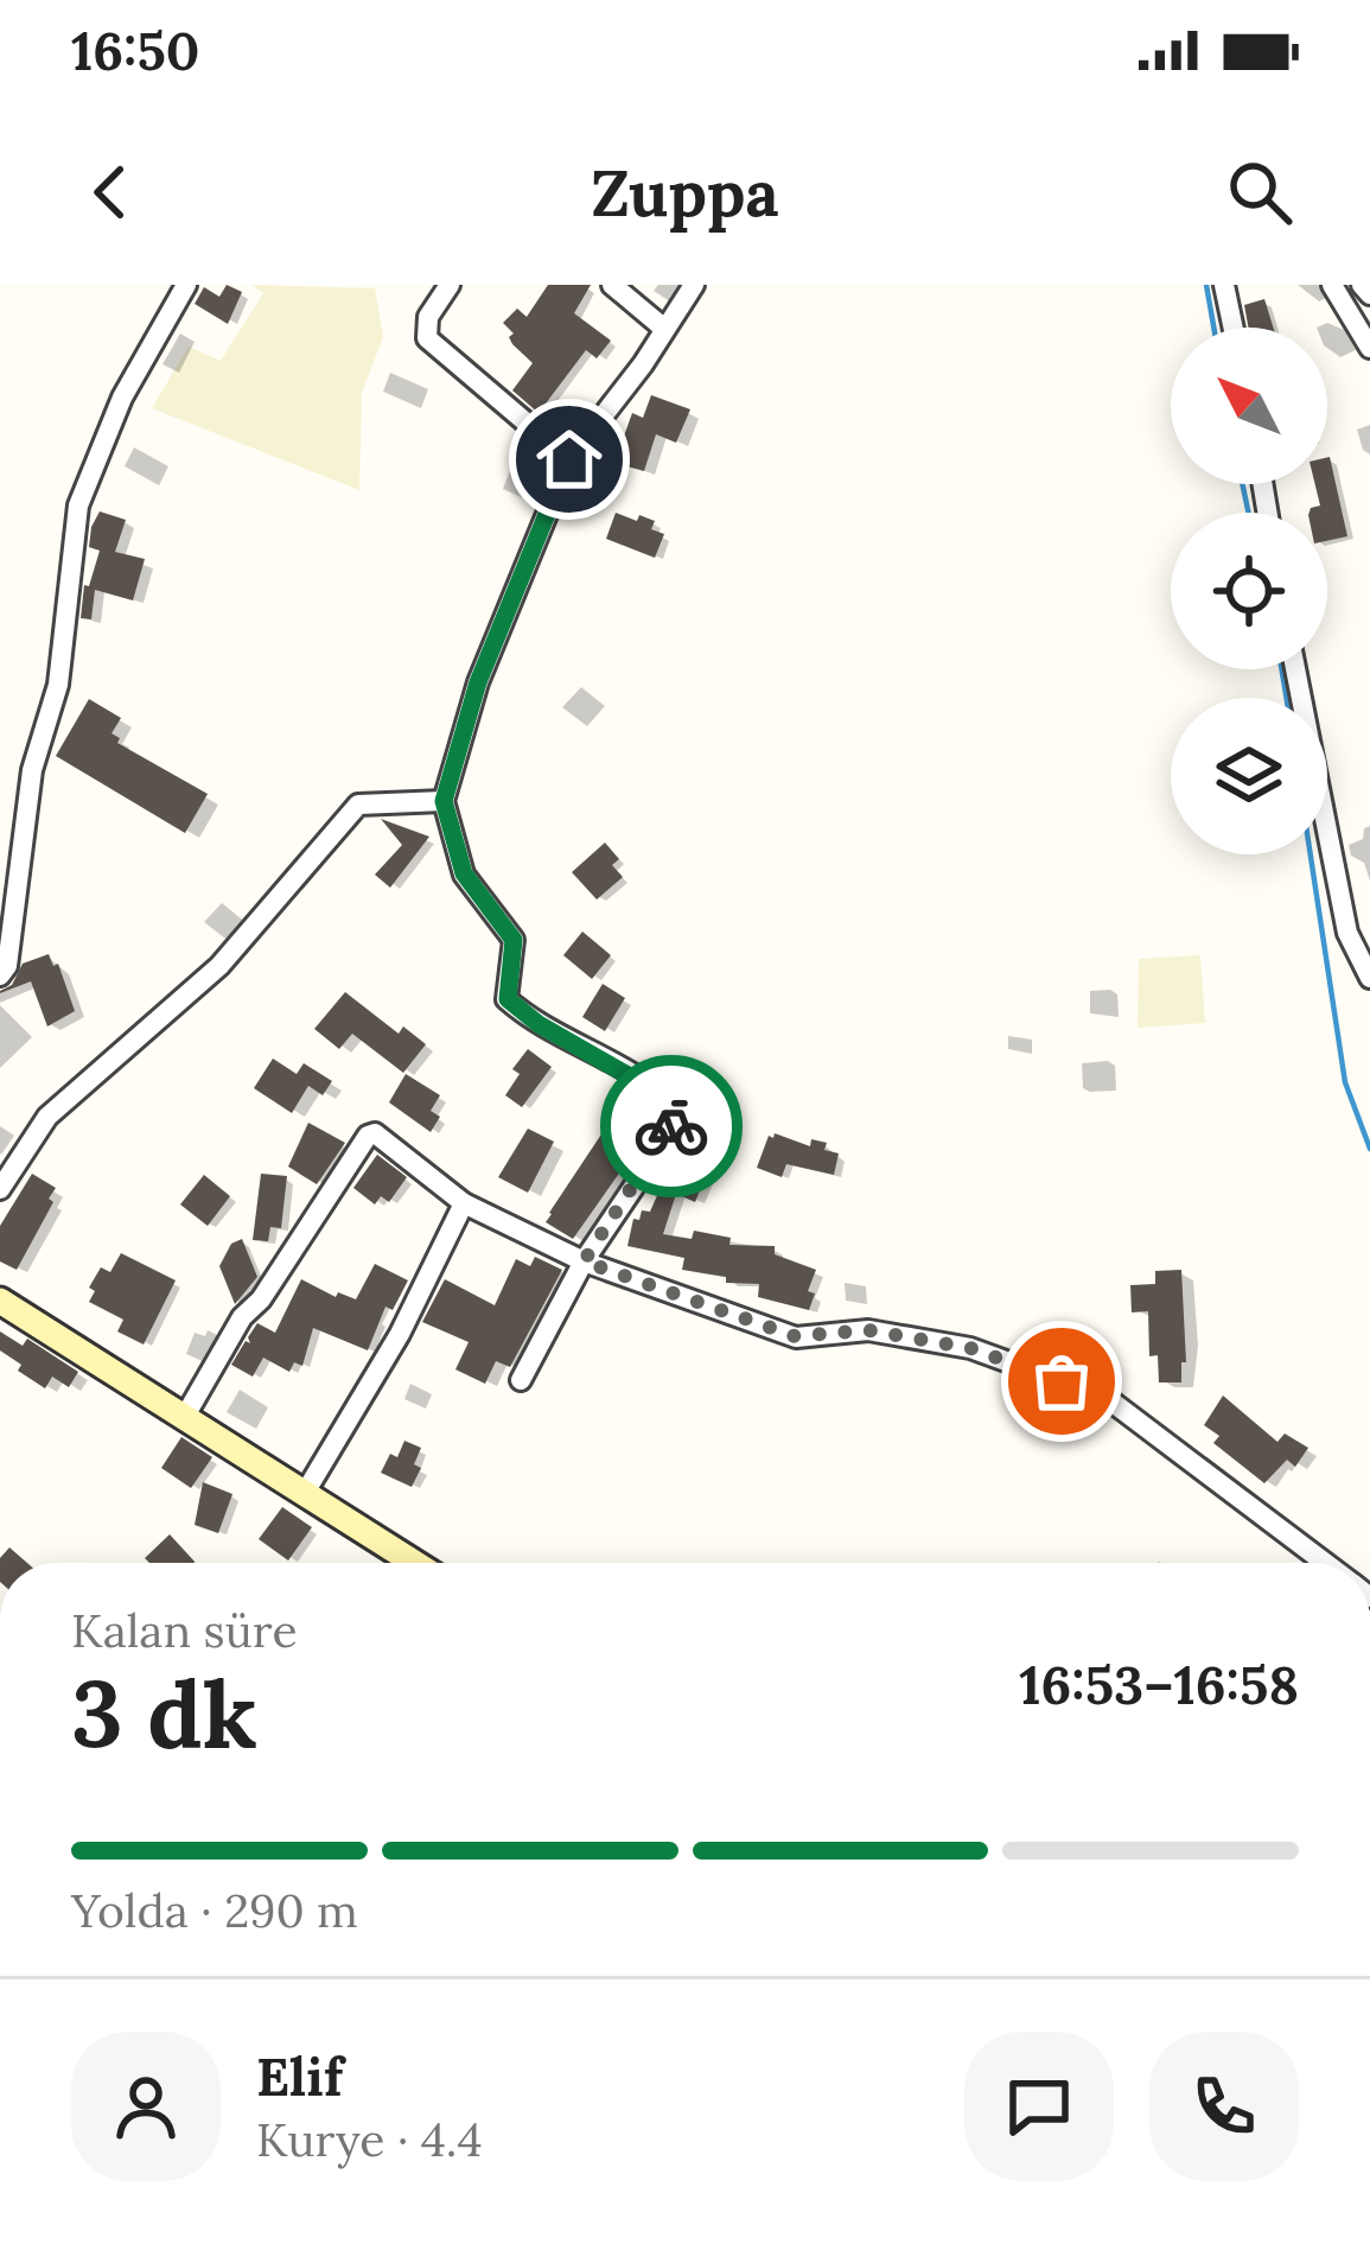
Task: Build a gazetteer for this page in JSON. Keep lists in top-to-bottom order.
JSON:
{
  "north": "top left",
  "page": {
    "status": "16:50",
    "header": "Zuppa",
    "heading": ["3 dk", "Kalan süre", "16:53–16:58"],
    "panel": ["Elif", "Kurye · 4.4"],
    "bar": "Yolda · 290 m"
  }
}
